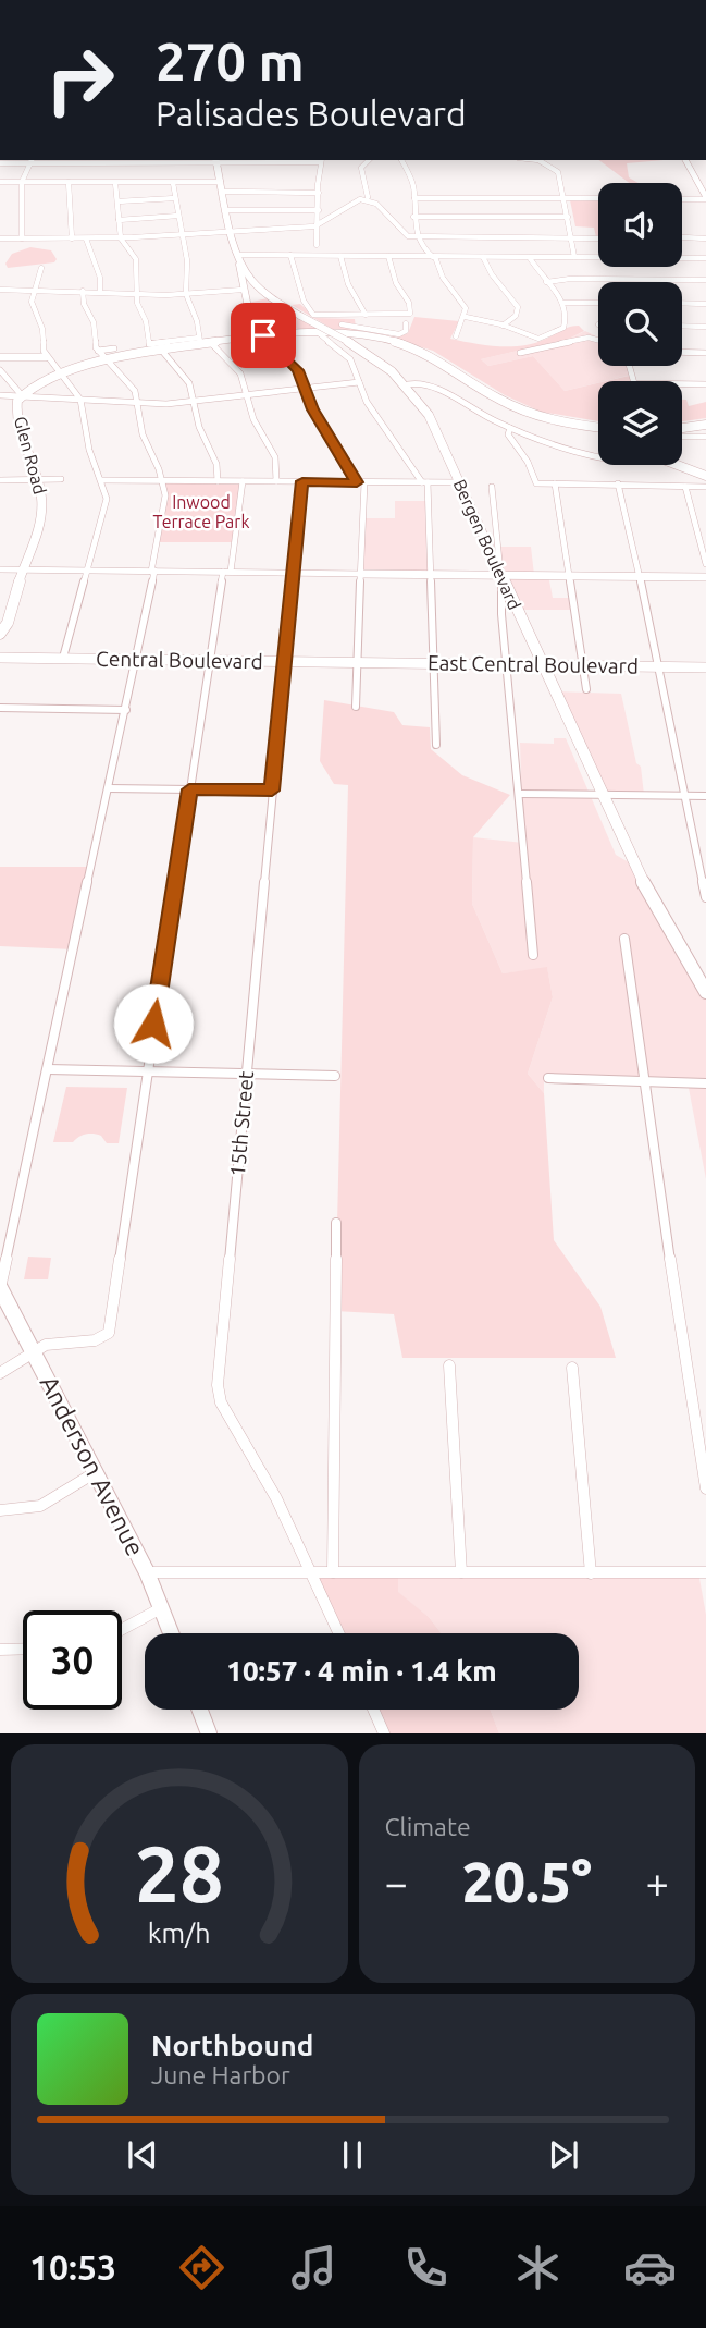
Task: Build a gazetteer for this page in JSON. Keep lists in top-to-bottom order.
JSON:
{
  "streets": {
    "main road": [
      "Glen Road",
      "Bergen Boulevard",
      "Central Boulevard",
      "East Central Boulevard",
      "Anderson Avenue"
    ],
    "street": ["15th Street"]
  },
  "crossings": [
    ["Bergen Boulevard", "East Central Boulevard"],
    ["Central Boulevard", "East Central Boulevard"],
    ["Central Boulevard", "15th Street"]
  ],
  "parks": ["Inwood Terrace Park"],
  "page": {
    "turn": ["270 m", "Palisades Boulevard"],
    "limit": "30",
    "trip": "10:57 · 4 min · 1.4 km",
    "tile": "Climate",
    "heat": ["−", "20.5°", "+"],
    "song": ["Northbound", "June Harbor"],
    "tabs": "10:53",
    "gauge": ["28", "km/h"]
  }
}
